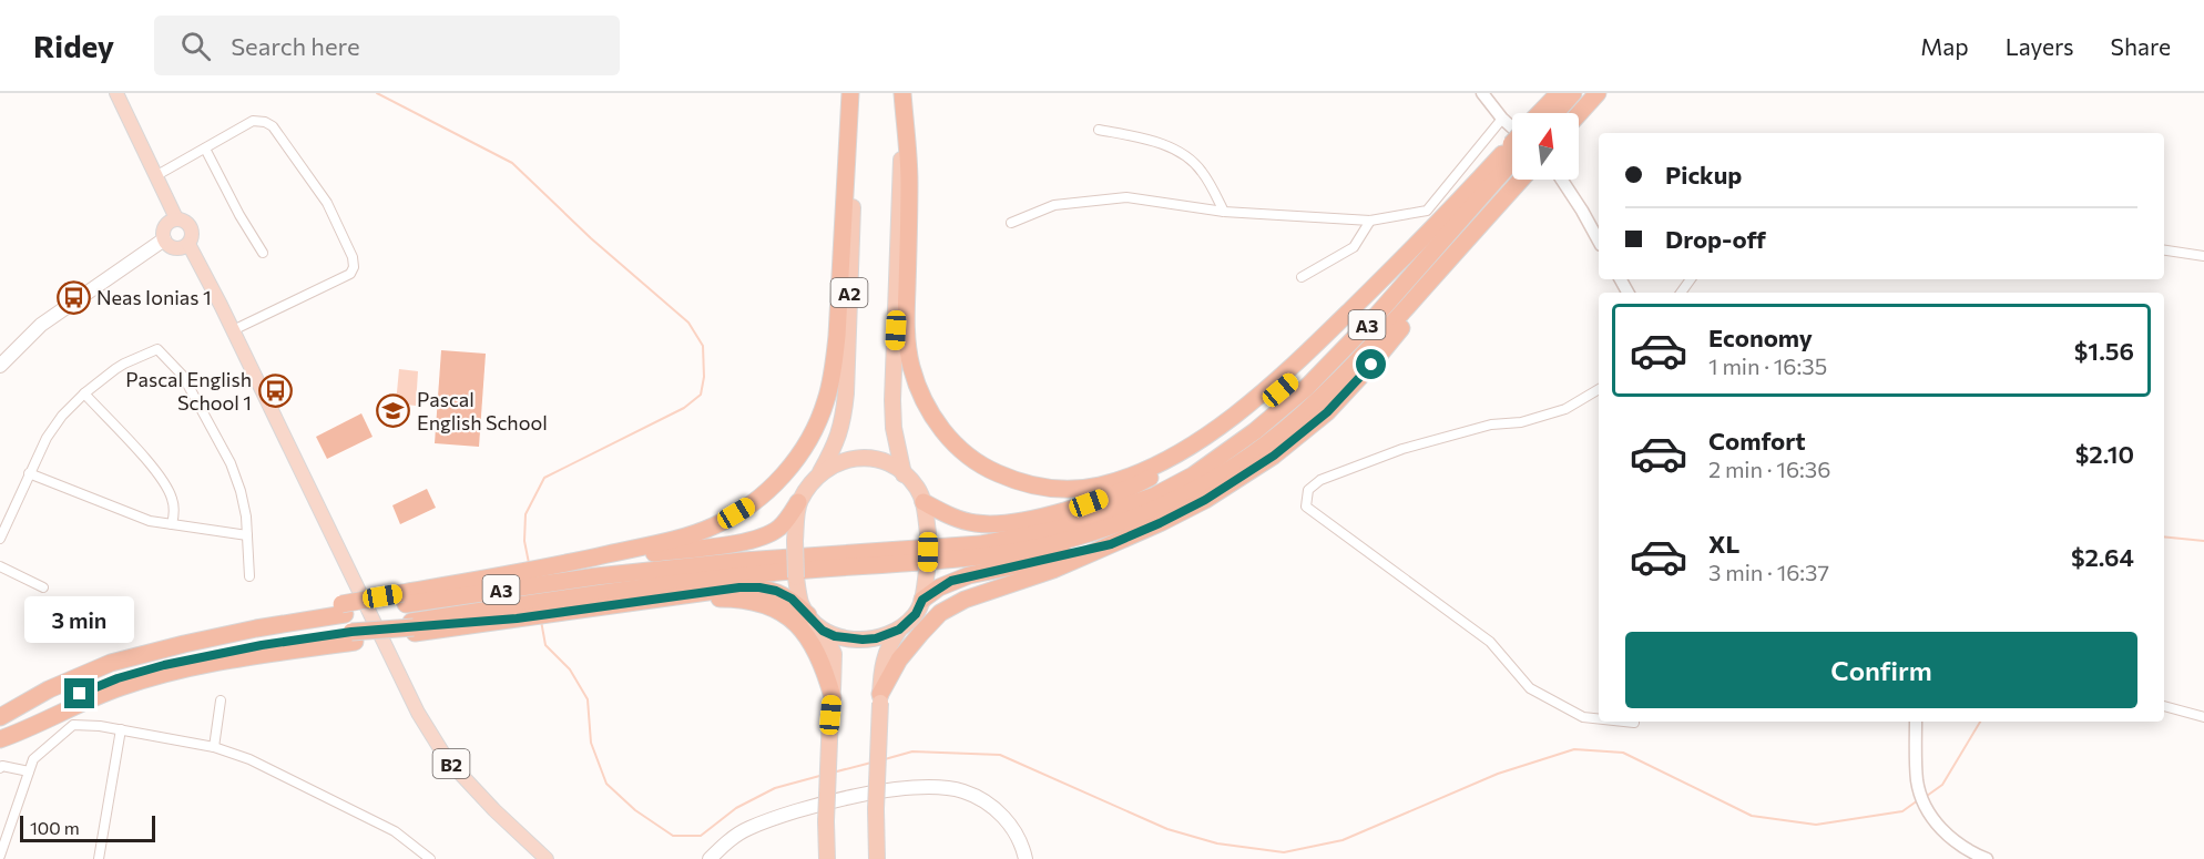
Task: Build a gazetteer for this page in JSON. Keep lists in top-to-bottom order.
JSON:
{
  "streets": {
    "highway": ["A2", "A3"],
    "main road": ["B2"]
  },
  "places": {
    "bus stop": ["Neas Ionias 1", "Pascal English School 1"],
    "school or university": ["Pascal English School"]
  },
  "scale_bar": "100 m",
  "north": "top",
  "page": {
    "header": "Ridey",
    "search": "Search here",
    "nav": ["Map", "Layers", "Share"],
    "banner": ["Pickup", "Drop-off"],
    "list": [
      {
        "name": "Economy",
        "note": "1 min · 16:35",
        "value": "$1.56"
      },
      {
        "name": "Comfort",
        "note": "2 min · 16:36",
        "value": "$2.10"
      },
      {
        "name": "XL",
        "note": "3 min · 16:37",
        "value": "$2.64"
      }
    ],
    "bubble": "3 min",
    "buttons": "Confirm",
    "scale": "100 m"
  }
}
